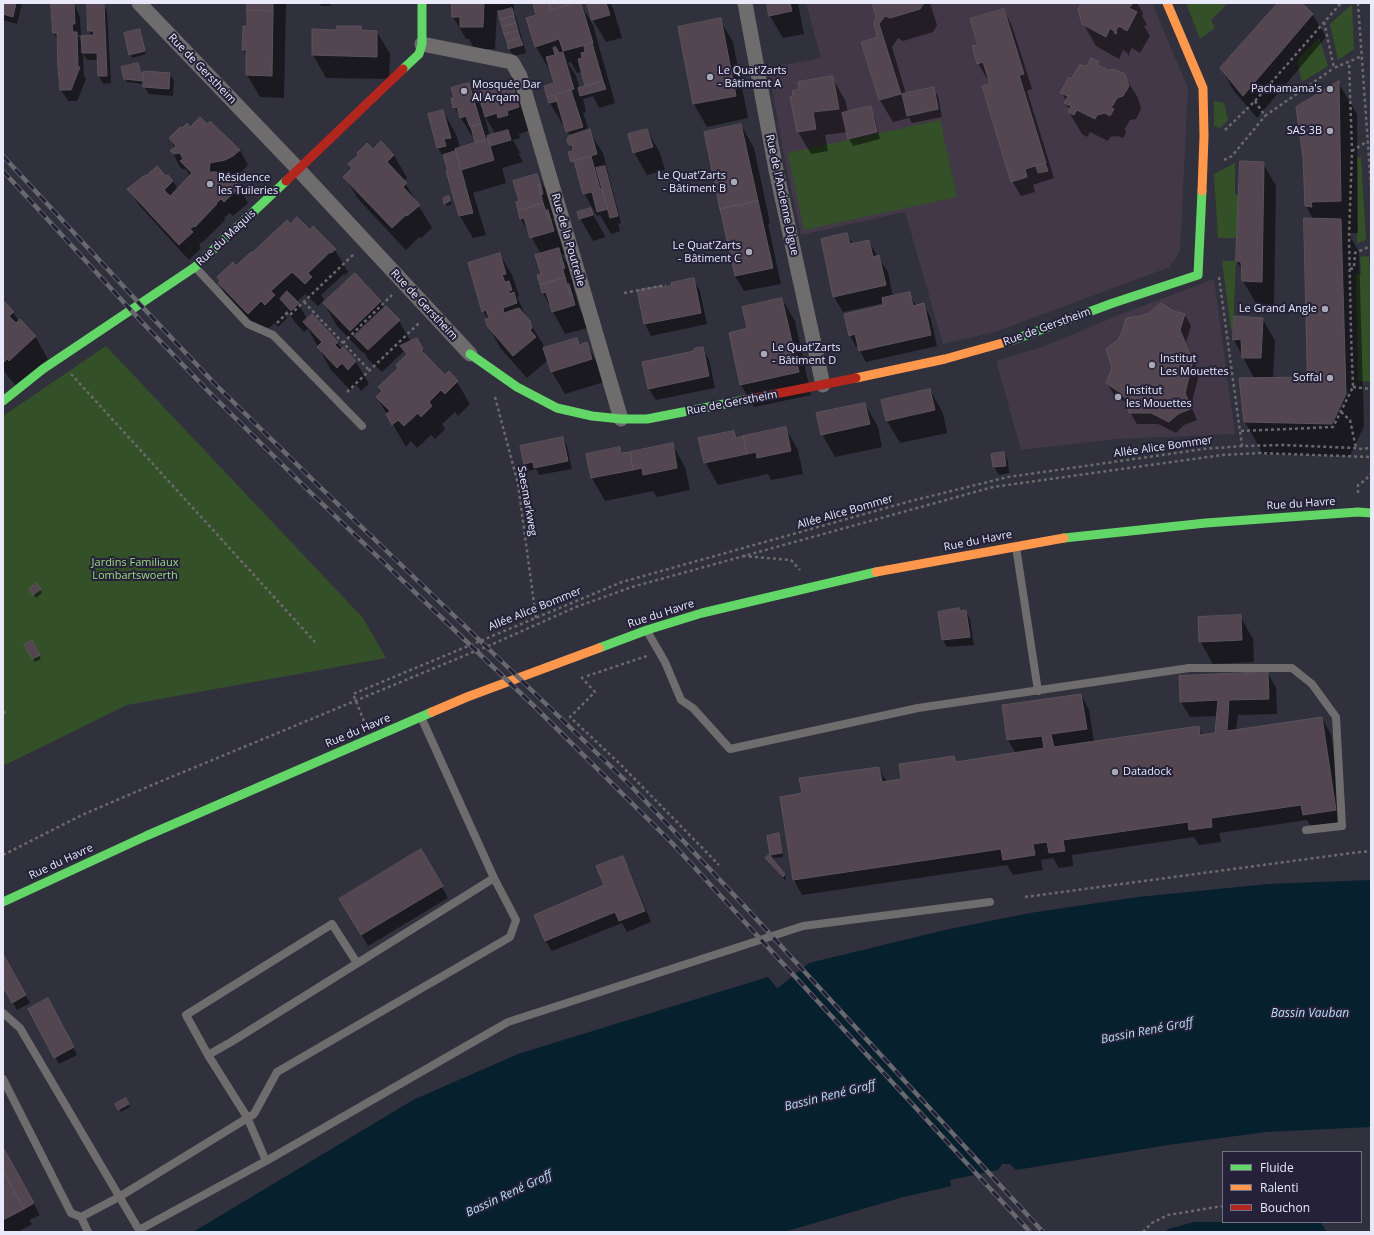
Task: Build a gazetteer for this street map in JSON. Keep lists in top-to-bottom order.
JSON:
{
  "streets": {
    "street": [
      "Rue de Gerstheim",
      "Rue de l'Ancienne Digue",
      "Rue du Maquis",
      "Rue de la Poutrelle",
      "Rue du Havre"
    ],
    "path": ["Allée Alice Bommer", "Saesmarkweg"]
  },
  "crossings": [
    ["Rue de Gerstheim", "Rue de l'Ancienne Digue"],
    ["Rue de Gerstheim", "Rue du Maquis"],
    ["Rue de Gerstheim", "Rue de la Poutrelle"],
    ["Rue du Maquis", "Rue de la Poutrelle"],
    ["Allée Alice Bommer", "Saesmarkweg"]
  ],
  "water": ["Bassin Vauban", "Bassin René Graff"],
  "parks": ["Jardins Familiaux Lombartswoerth"],
  "places": [
    "Le Quat'Zarts - Bâtiment A",
    "Pachamama's",
    "Mosquée Dar Al Arqam",
    "SAS 3B",
    "Le Quat'Zarts - Bâtiment B",
    "Résidence les Tuileries",
    "Le Quat'Zarts - Bâtiment C",
    "Le Grand Angle",
    "Le Quat'Zarts - Bâtiment D",
    "Institut Les Mouettes",
    "Soffal",
    "Institut les Mouettes",
    "Datadock"
  ],
  "legend": ["Fluide", "Ralenti", "Bouchon"]
}
